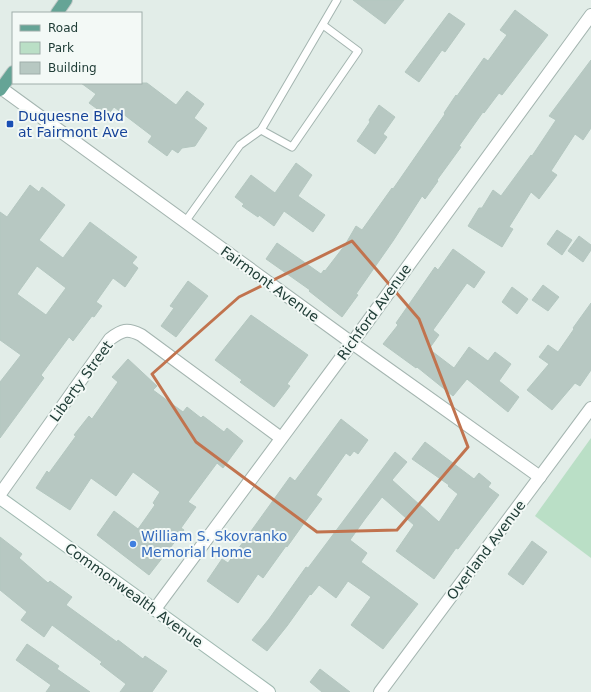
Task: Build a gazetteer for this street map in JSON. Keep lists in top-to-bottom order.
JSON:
{
  "streets": {
    "street": [
      "Fairmont Avenue",
      "Richford Avenue",
      "Liberty Street",
      "Overland Avenue",
      "Commonwealth Avenue"
    ]
  },
  "crossings": [
    ["Fairmont Avenue", "Richford Avenue"],
    ["Fairmont Avenue", "Overland Avenue"],
    ["Richford Avenue", "Liberty Street"],
    ["Richford Avenue", "Commonwealth Avenue"]
  ],
  "places": {
    "transit": ["Duquesne Blvd at Fairmont Ave"],
    "other": ["William S. Skovranko Memorial Home"]
  },
  "legend": ["Road", "Park", "Building"]
}
